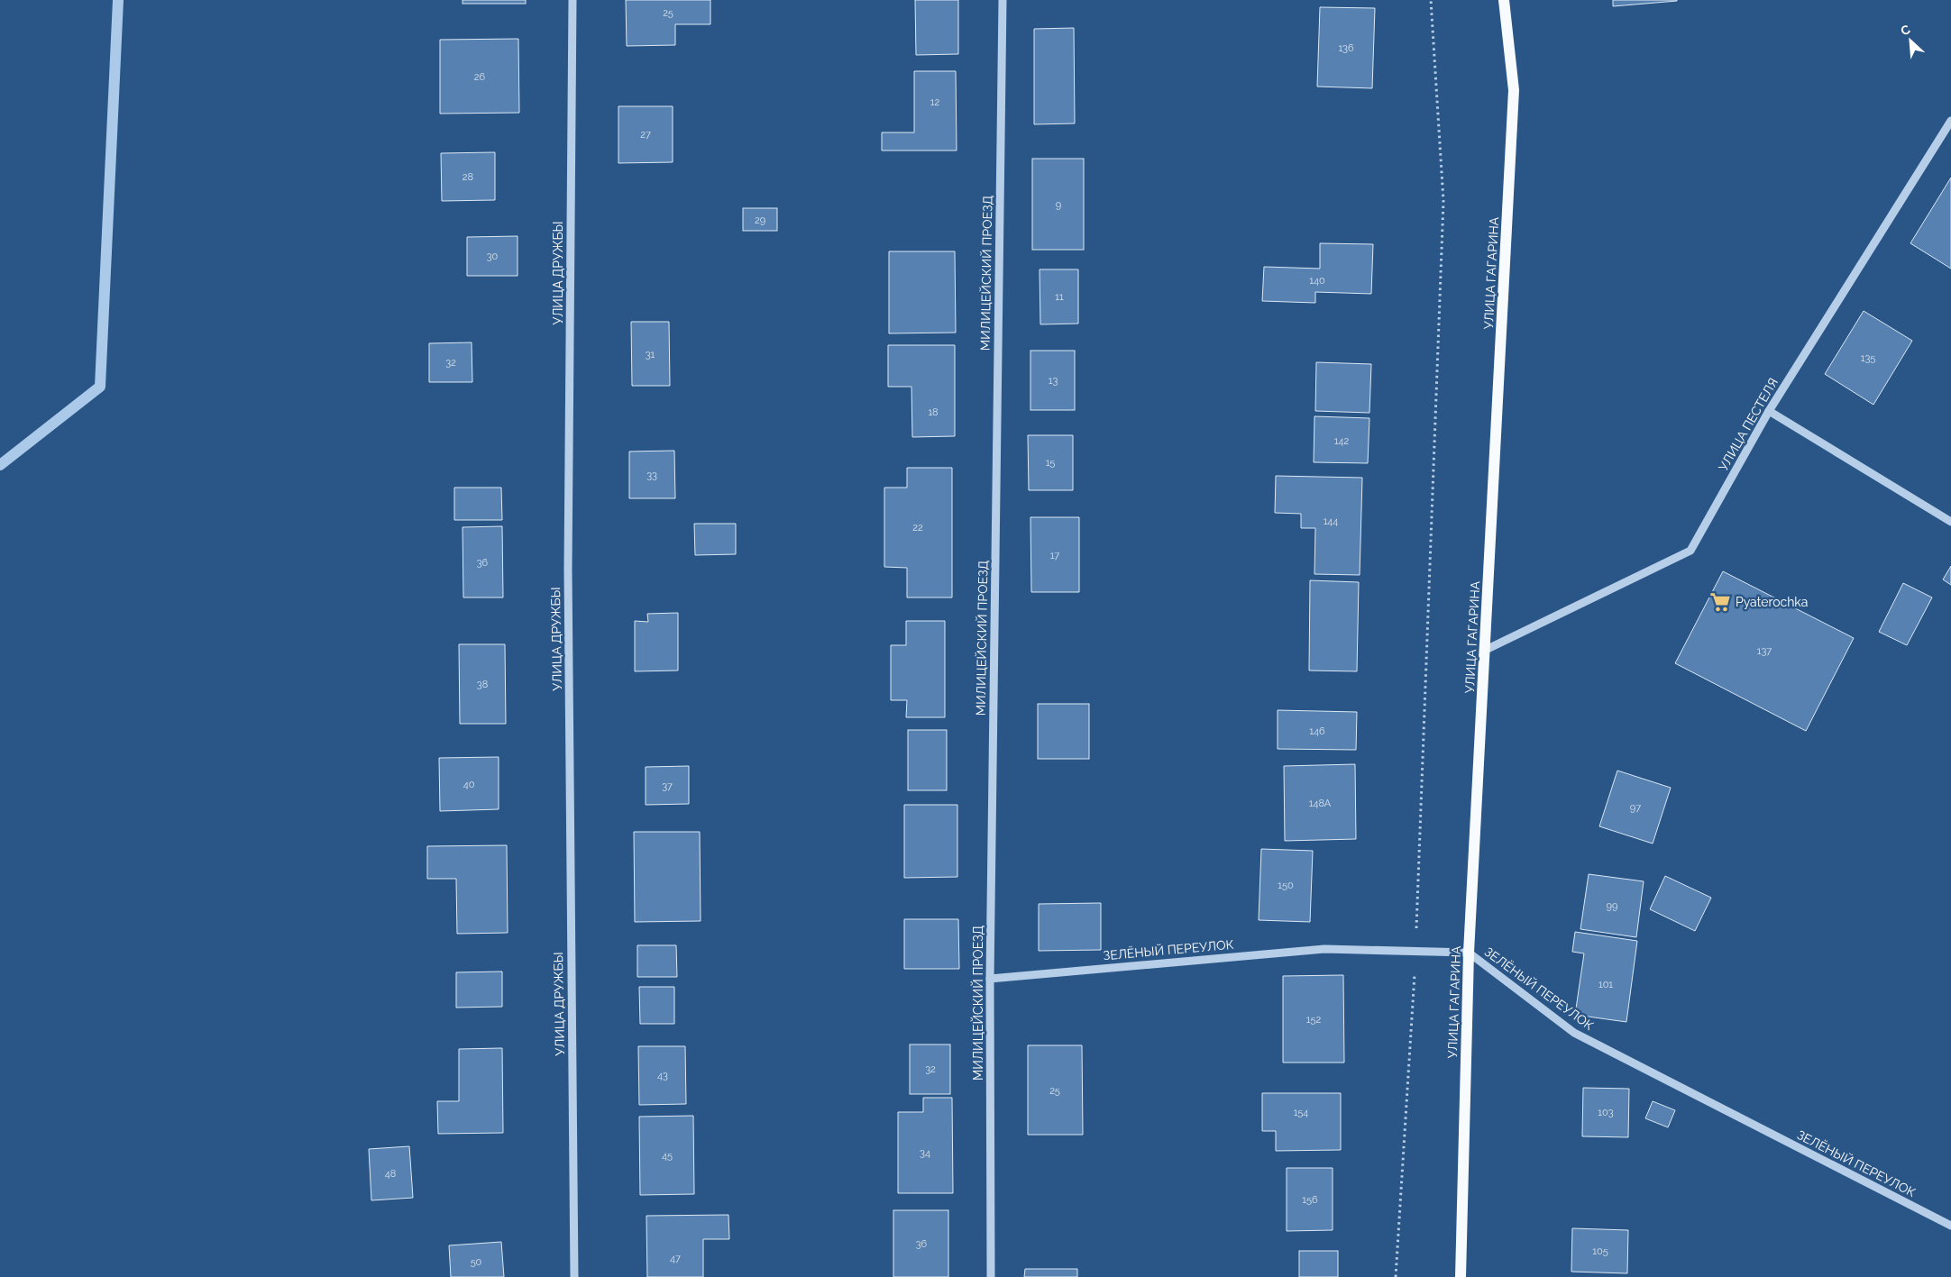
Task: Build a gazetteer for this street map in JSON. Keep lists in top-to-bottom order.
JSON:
{
  "streets": {
    "main road": ["УЛИЦА ГАГАРИНА"],
    "street": [
      "УЛИЦА ДРУЖБЫ",
      "МИЛИЦЕЙСКИЙ ПРОЕЗД",
      "УЛИЦА ПЕСТЕЛЯ",
      "ЗЕЛЁНЫЙ ПЕРЕУЛОК"
    ]
  },
  "crossings": [
    ["МИЛИЦЕЙСКИЙ ПРОЕЗД", "ЗЕЛЁНЫЙ ПЕРЕУЛОК"],
    ["УЛИЦА ГАГАРИНА", "УЛИЦА ПЕСТЕЛЯ"],
    ["УЛИЦА ГАГАРИНА", "ЗЕЛЁНЫЙ ПЕРЕУЛОК"]
  ],
  "places": {
    "supermarket": ["Pyaterochka"]
  },
  "house_numbers": [
    "25",
    "136",
    "26",
    "12",
    "27",
    "28",
    "9",
    "29",
    "30",
    "140",
    "11",
    "31",
    "135",
    "32",
    "13",
    "18",
    "142",
    "15",
    "33",
    "144",
    "22",
    "17",
    "36",
    "137",
    "38",
    "146",
    "40",
    "37",
    "148А",
    "97",
    "150",
    "99",
    "101",
    "152",
    "32",
    "43",
    "25",
    "154",
    "103",
    "34",
    "45",
    "48",
    "156",
    "36",
    "105",
    "47",
    "50"
  ],
  "north": "top left"
}
